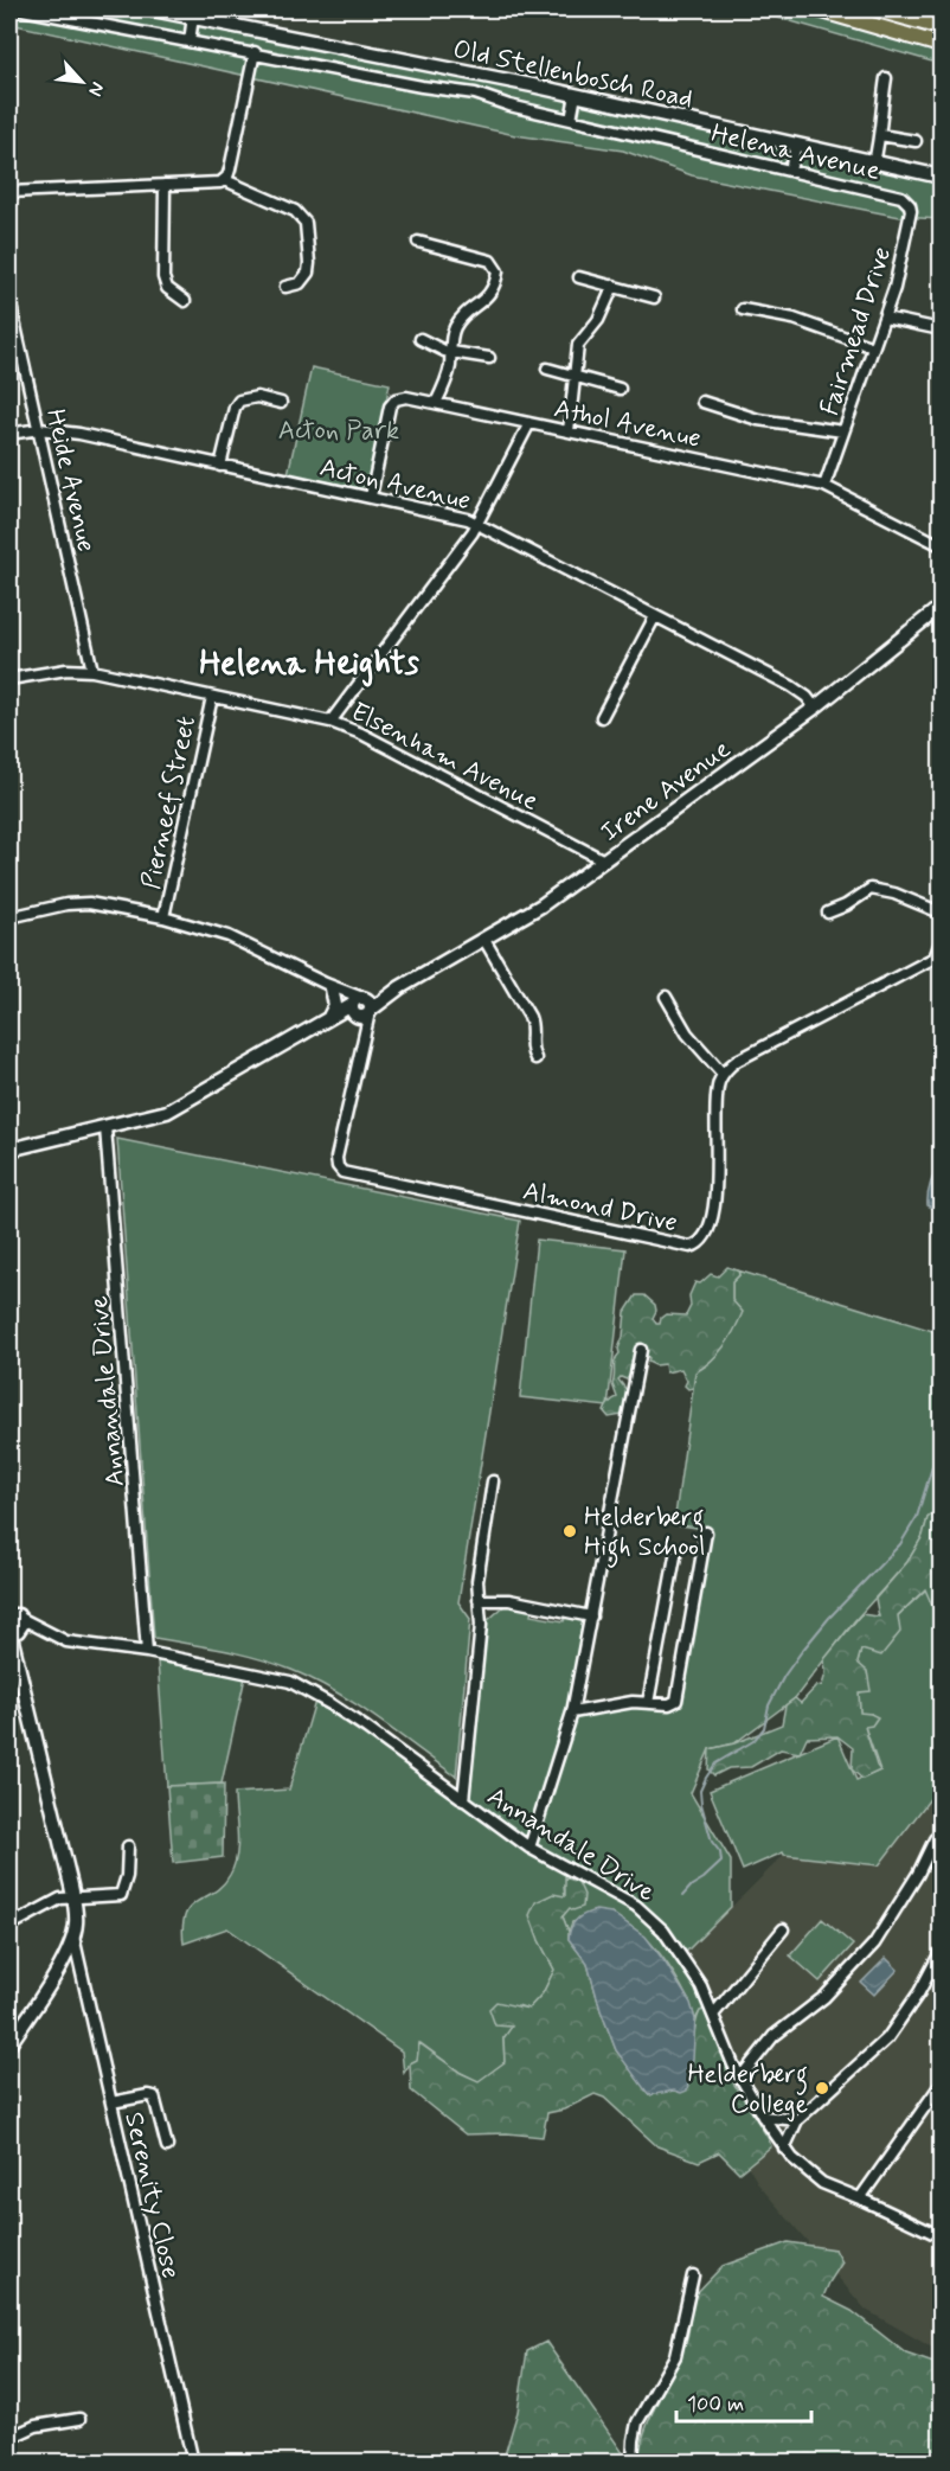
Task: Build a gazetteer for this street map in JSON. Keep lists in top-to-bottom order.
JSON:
{
  "streets": {
    "street": [
      "Old Stellenbosch Road",
      "Helena Avenue",
      "Fairmead Drive",
      "Athol Avenue",
      "Heide Avenue",
      "Acton Avenue",
      "Elsenham Avenue",
      "Irene Avenue",
      "Pierneef Street",
      "Almond Drive",
      "Annandale Drive",
      "Serenity Close"
    ]
  },
  "crossings": [
    ["Helena Avenue", "Fairmead Drive"],
    ["Fairmead Drive", "Athol Avenue"],
    ["Athol Avenue", "Acton Avenue"],
    ["Heide Avenue", "Acton Avenue"],
    ["Heide Avenue", "Elsenham Avenue"],
    ["Acton Avenue", "Irene Avenue"],
    ["Elsenham Avenue", "Irene Avenue"],
    ["Elsenham Avenue", "Pierneef Street"],
    ["Irene Avenue", "Almond Drive"],
    ["Irene Avenue", "Annandale Drive"]
  ],
  "districts": ["Helena Heights"],
  "parks": ["Acton Park"],
  "places": ["Helderberg High School", "Helderberg College"],
  "scale_bar": "100 m",
  "north": "bottom right"
}
